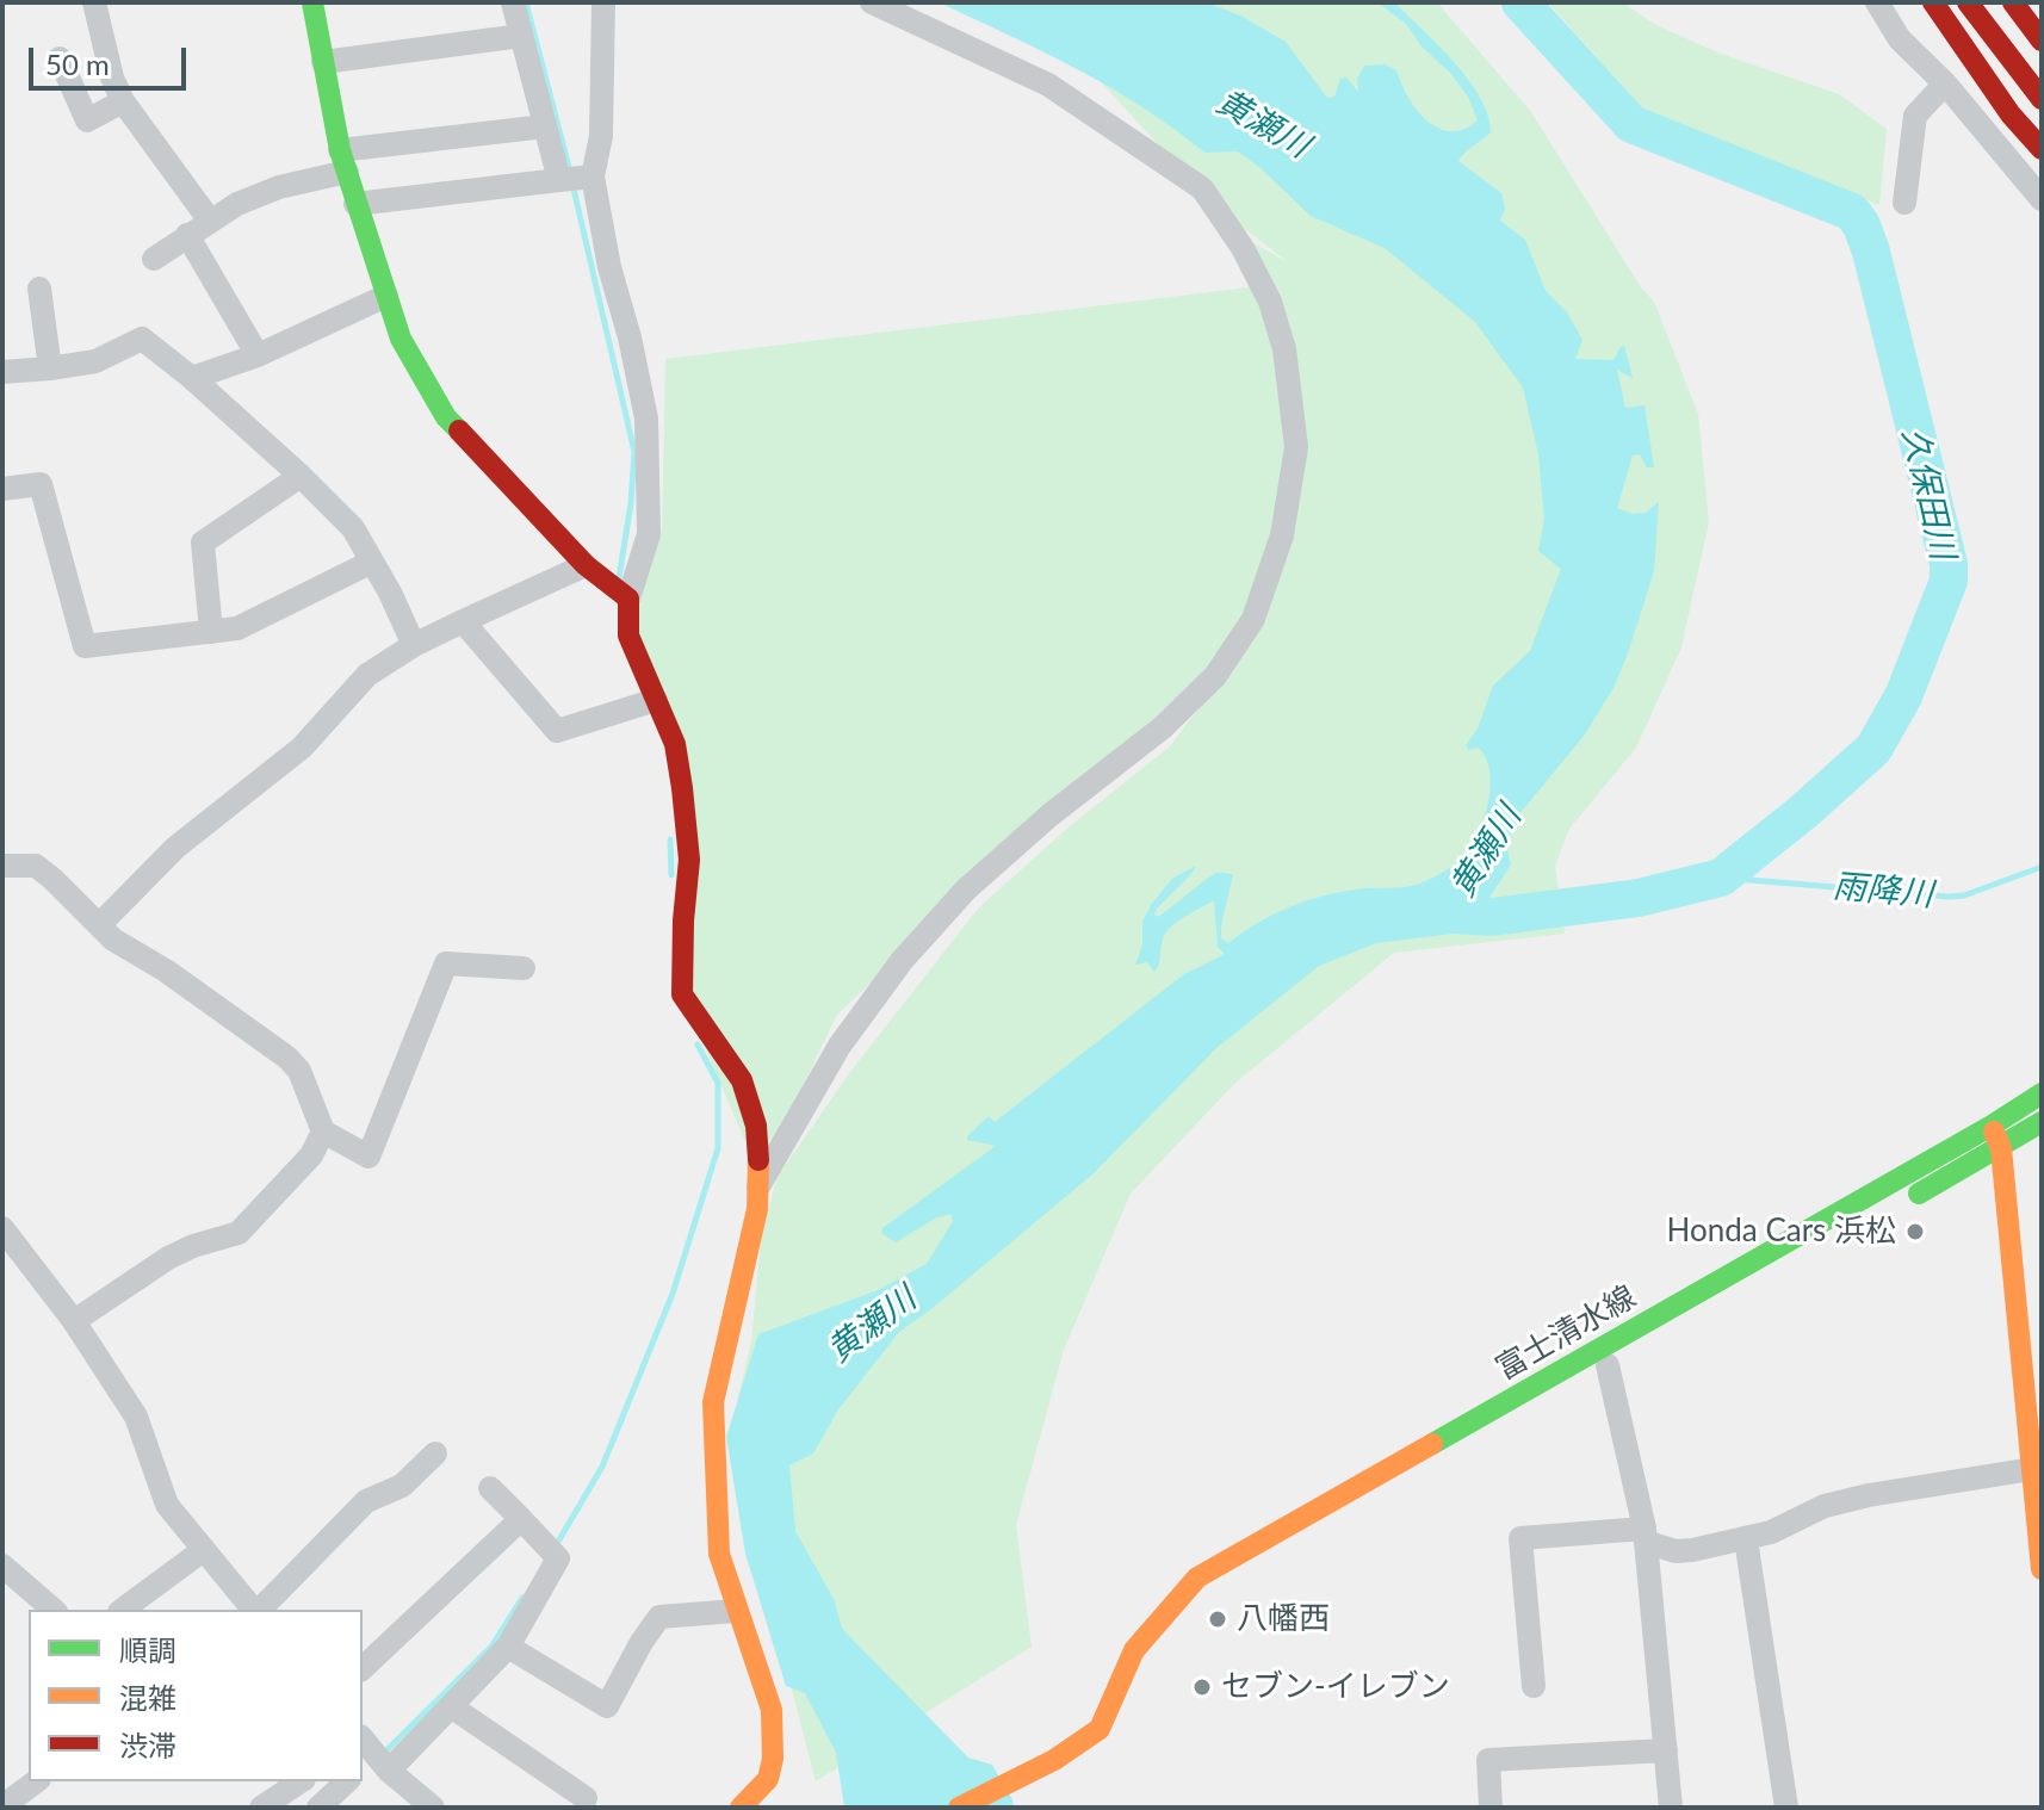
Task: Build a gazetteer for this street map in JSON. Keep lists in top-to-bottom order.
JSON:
{
  "streets": {
    "main road": ["富士清水線"]
  },
  "water": ["黄瀬川", "久保田川", "雨降川"],
  "places": ["Honda Cars 浜松", "八幡西", "セブン-イレブン"],
  "legend": ["順調", "混雑", "渋滞"],
  "scale_bar": "50 m"
}
